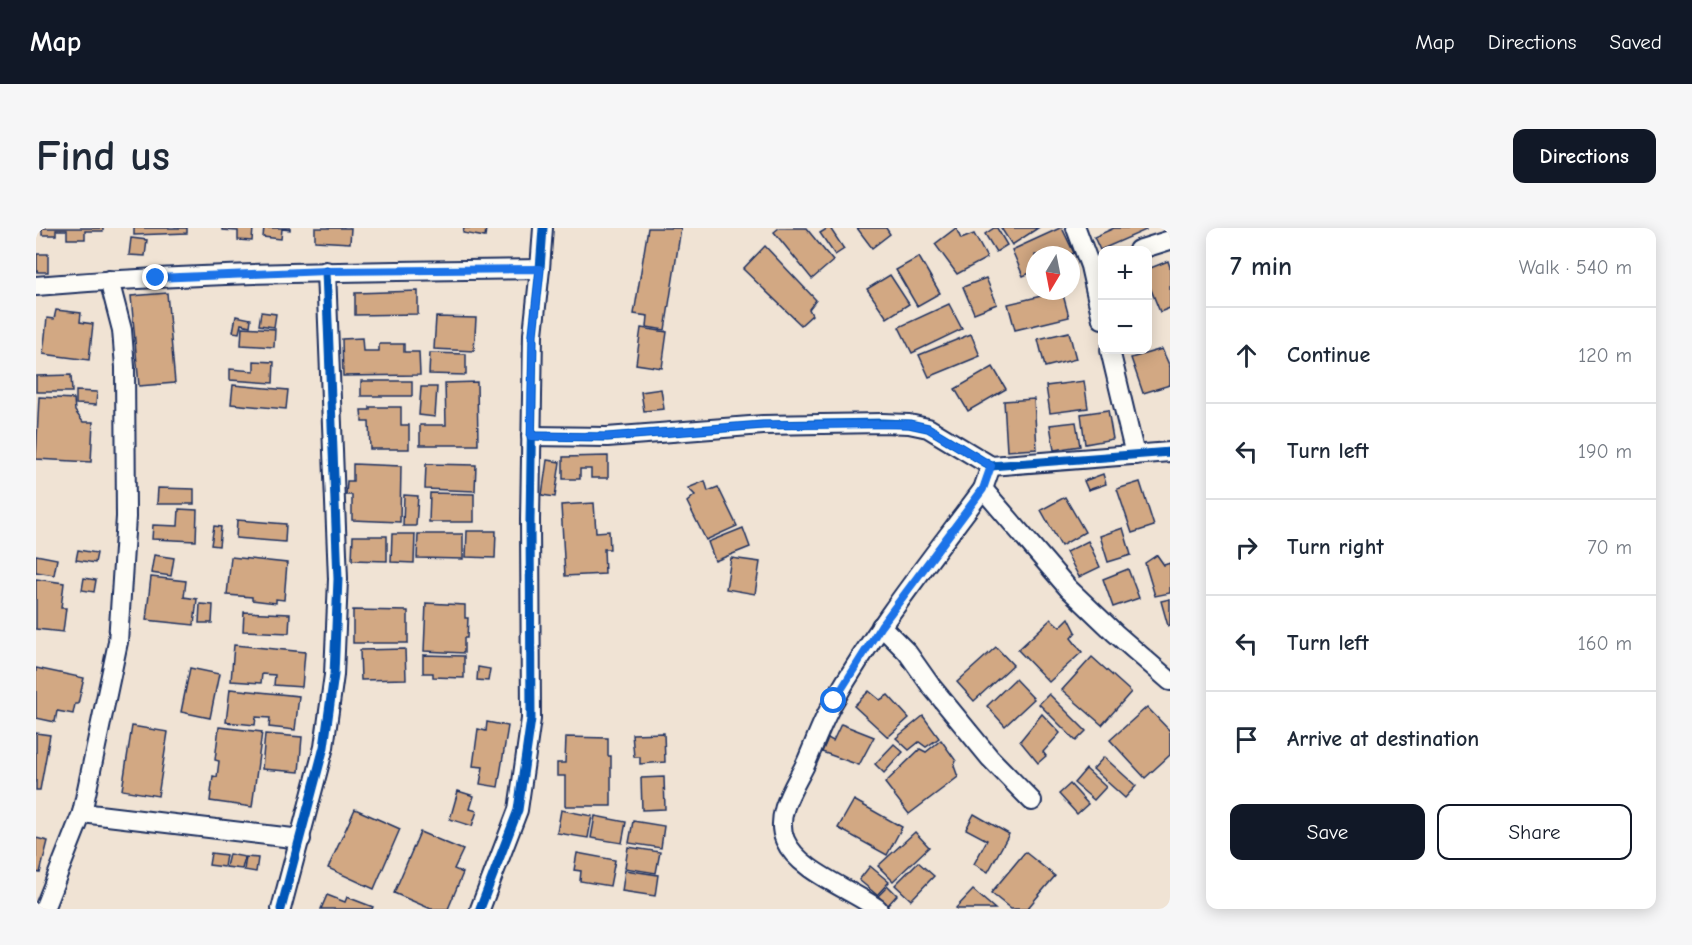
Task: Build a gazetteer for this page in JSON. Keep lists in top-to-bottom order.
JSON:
{
  "north": "bottom",
  "page": {
    "header": "Map",
    "nav": ["Map", "Directions", "Saved"],
    "buttons": [
      "Directions",
      ["Save", "Share"]
    ],
    "title": "Find us",
    "heading": ["7 min", "Walk · 540 m"],
    "map_buttons": ["+", "−"],
    "list": [
      ["Continue", "120 m"],
      ["Turn left", "190 m"],
      ["Turn right", "70 m"],
      ["Turn left", "160 m"],
      "Arrive at destination"
    ]
  }
}
